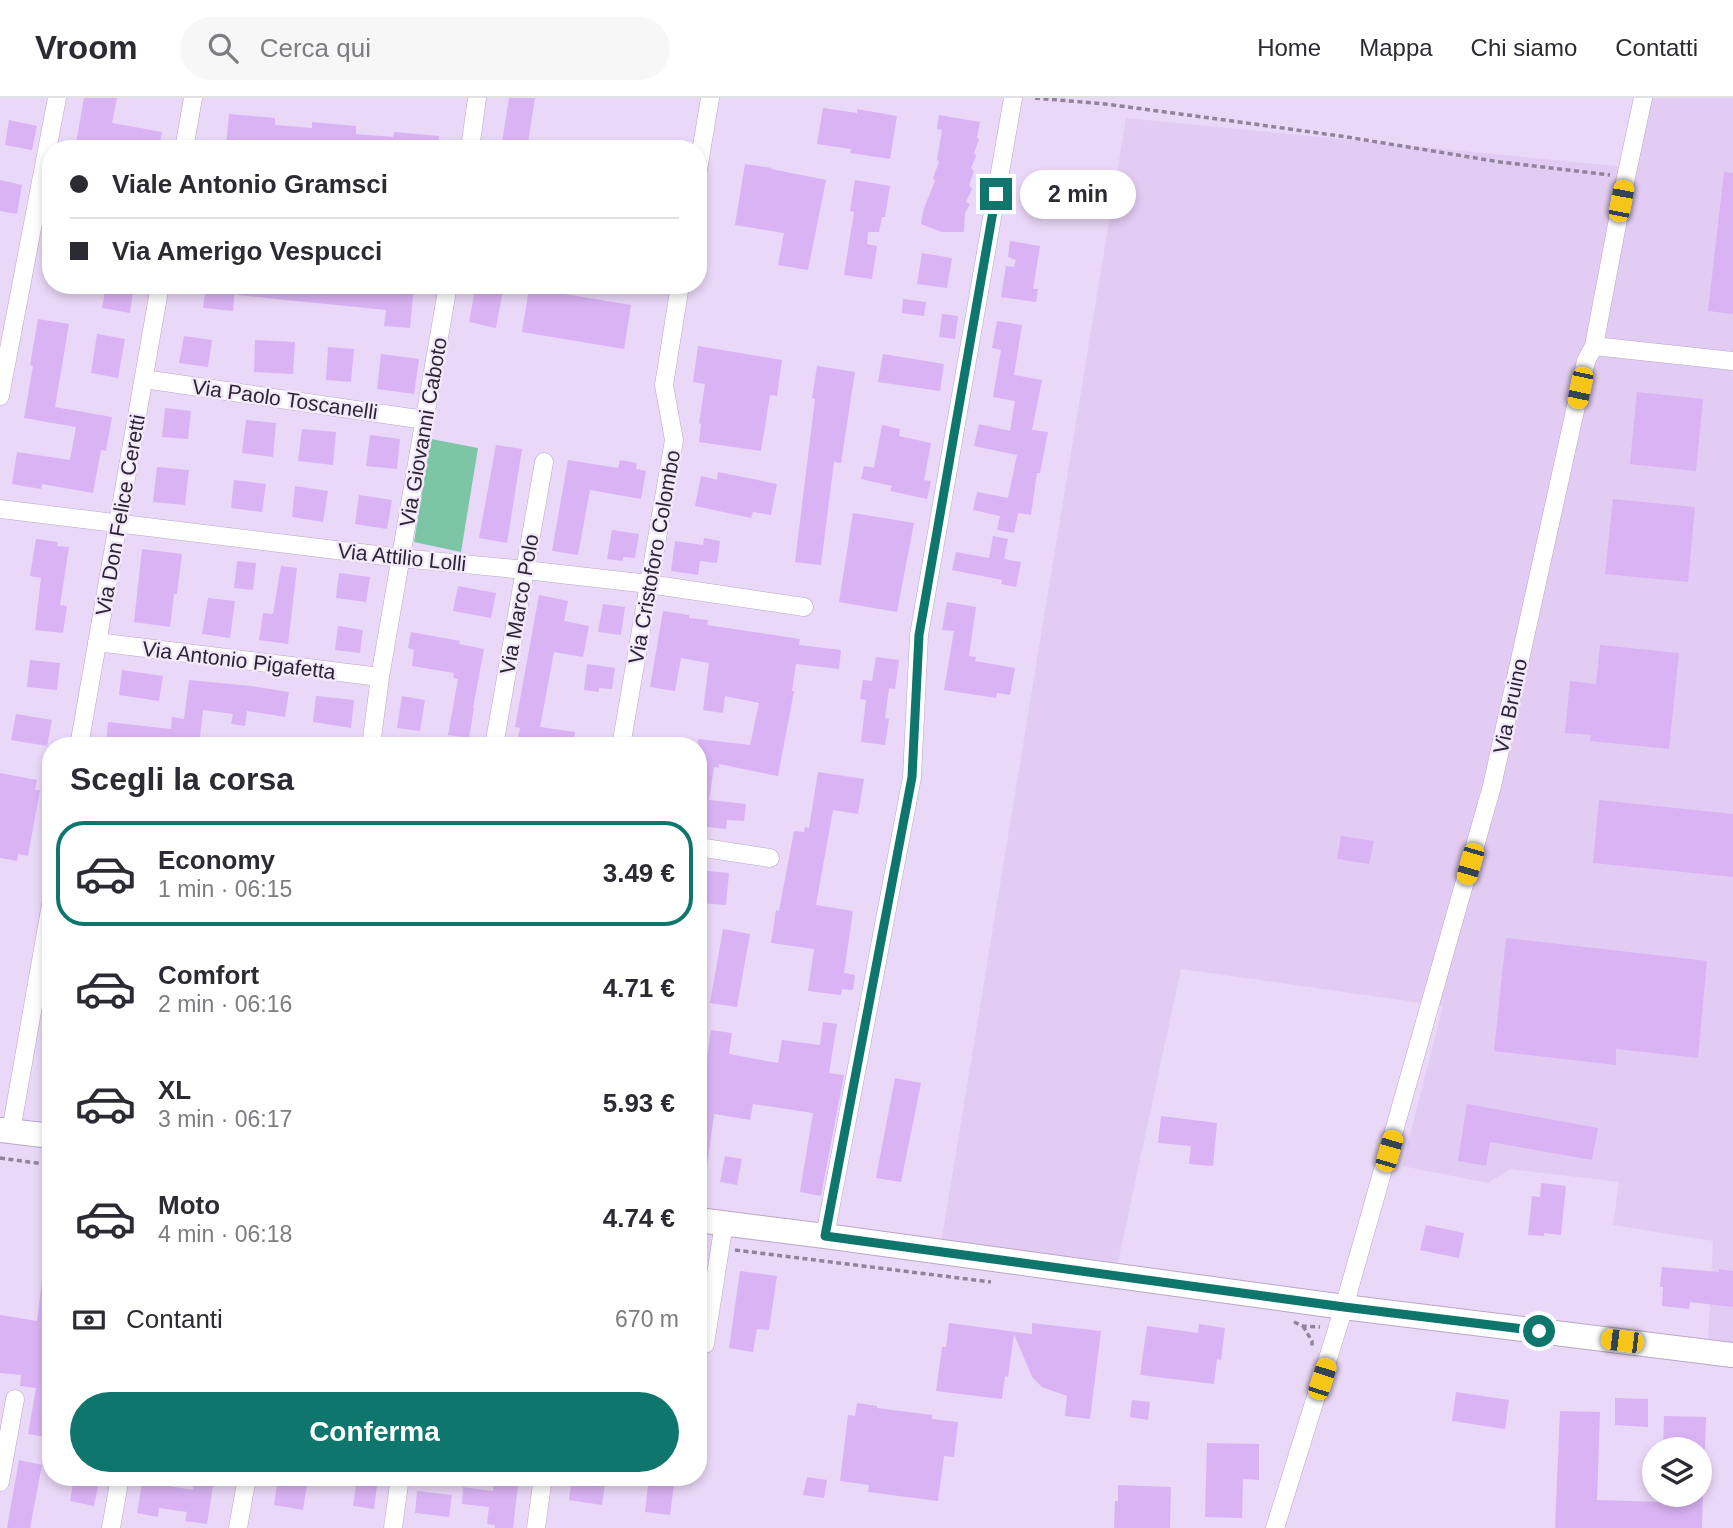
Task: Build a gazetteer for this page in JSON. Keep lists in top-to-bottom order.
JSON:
{
  "streets": {
    "street": [
      "Via Paolo Toscanelli",
      "Via Giovanni Caboto",
      "Via Don Felice Ceretti",
      "Via Attilio Lolli",
      "Via Cristoforo Colombo",
      "Via Marco Polo",
      "Via Antonio Pigafetta",
      "Via Bruino"
    ]
  },
  "crossings": [
    ["Via Paolo Toscanelli", "Via Giovanni Caboto"],
    ["Via Paolo Toscanelli", "Via Don Felice Ceretti"],
    ["Via Giovanni Caboto", "Via Attilio Lolli"],
    ["Via Giovanni Caboto", "Via Antonio Pigafetta"],
    ["Via Don Felice Ceretti", "Via Attilio Lolli"],
    ["Via Don Felice Ceretti", "Via Antonio Pigafetta"],
    ["Via Attilio Lolli", "Via Cristoforo Colombo"],
    ["Via Attilio Lolli", "Via Marco Polo"]
  ],
  "page": {
    "header": "Vroom",
    "search": "Cerca qui",
    "nav": [
      "Home",
      "Mappa",
      "Chi siamo",
      "Contatti"
    ],
    "banner": ["Viale Antonio Gramsci", "Via Amerigo Vespucci"],
    "bubble": "2 min",
    "heading": "Scegli la corsa",
    "list": [
      {
        "name": "Economy",
        "note": "1 min · 06:15",
        "value": "3.49 €"
      },
      {
        "name": "Comfort",
        "note": "2 min · 06:16",
        "value": "4.71 €"
      },
      {
        "name": "XL",
        "note": "3 min · 06:17",
        "value": "5.93 €"
      },
      {
        "name": "Moto",
        "note": "4 min · 06:18",
        "value": "4.74 €"
      }
    ],
    "pay": ["Contanti", "670 m"],
    "buttons": "Conferma"
  }
}
